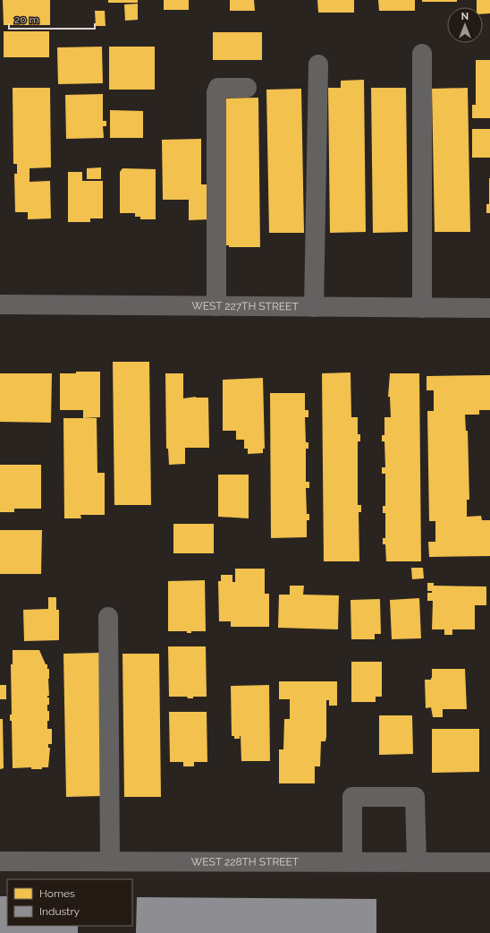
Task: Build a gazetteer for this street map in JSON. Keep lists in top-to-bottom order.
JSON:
{
  "streets": {
    "street": ["WEST 227TH STREET", "WEST 228TH STREET"]
  },
  "legend": ["Homes", "Industry"],
  "scale_bar": "20 m",
  "north": "top"
}
